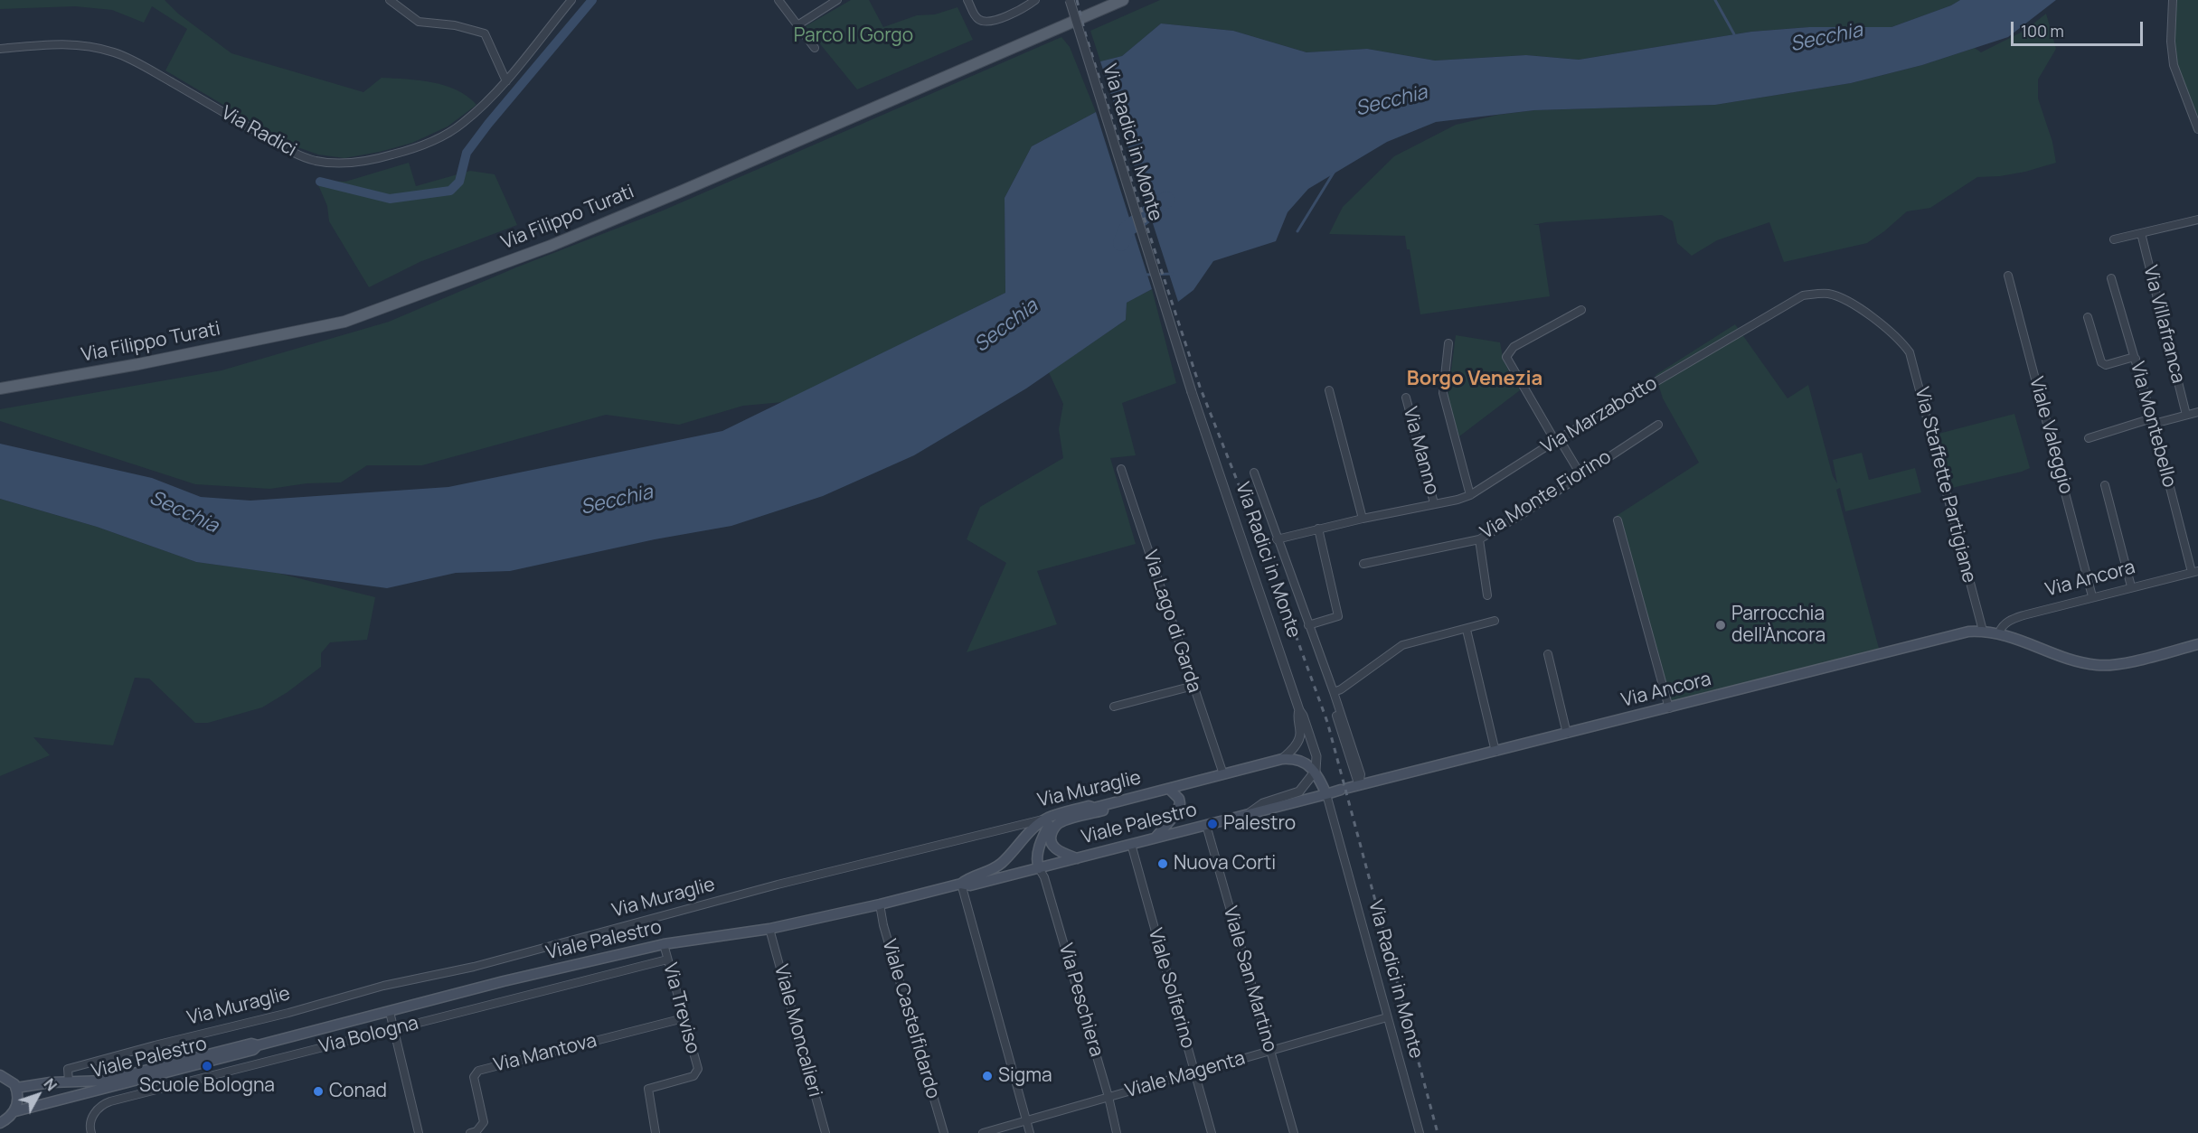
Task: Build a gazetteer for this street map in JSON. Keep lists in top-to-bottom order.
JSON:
{
  "streets": {
    "main road": [
      "Via Radici in Monte",
      "Via Filippo Turati",
      "Via Ancora",
      "Via Muraglie",
      "Viale Palestro"
    ],
    "street": [
      "Via Radici",
      "Via Villafranca",
      "Via Marzabotto",
      "Via Montebello",
      "Viale Valeggio",
      "Via Manno",
      "Via Staffette Partigiane",
      "Via Monte Fiorino",
      "Via Lago di Garda",
      "Viale San Martino",
      "Viale Solferino",
      "Via Peschiera",
      "Via Treviso",
      "Viale Castelfidardo",
      "Viale Moncalieri",
      "Via Bologna",
      "Via Mantova",
      "Viale Magenta"
    ]
  },
  "crossings": [
    ["Via Radici in Monte", "Via Muraglie"],
    ["Via Radici in Monte", "Viale Palestro"],
    ["Via Radici in Monte", "Viale Magenta"],
    ["Via Marzabotto", "Via Manno"],
    ["Via Marzabotto", "Via Staffette Partigiane"],
    ["Via Montebello", "Via Ancora"],
    ["Viale Valeggio", "Via Ancora"],
    ["Via Staffette Partigiane", "Via Ancora"],
    ["Via Ancora", "Viale Palestro"],
    ["Via Lago di Garda", "Via Muraglie"],
    ["Via Muraglie", "Viale Palestro"],
    ["Viale Palestro", "Viale San Martino"],
    ["Viale Palestro", "Viale Solferino"],
    ["Viale Palestro", "Via Peschiera"],
    ["Viale Palestro", "Via Treviso"],
    ["Viale Palestro", "Viale Castelfidardo"],
    ["Viale Palestro", "Viale Moncalieri"],
    ["Viale San Martino", "Viale Magenta"],
    ["Viale Solferino", "Viale Magenta"],
    ["Via Peschiera", "Viale Magenta"],
    ["Via Treviso", "Via Bologna"],
    ["Via Treviso", "Via Mantova"]
  ],
  "districts": ["Borgo Venezia"],
  "water": ["Secchia"],
  "parks": ["Parco Il Gorgo"],
  "places": [
    "Parrocchia dell'Àncora",
    "Palestro",
    "Nuova Corti",
    "Scuole Bologna",
    "Sigma",
    "Conad"
  ],
  "scale_bar": "100 m",
  "north": "top right"
}
